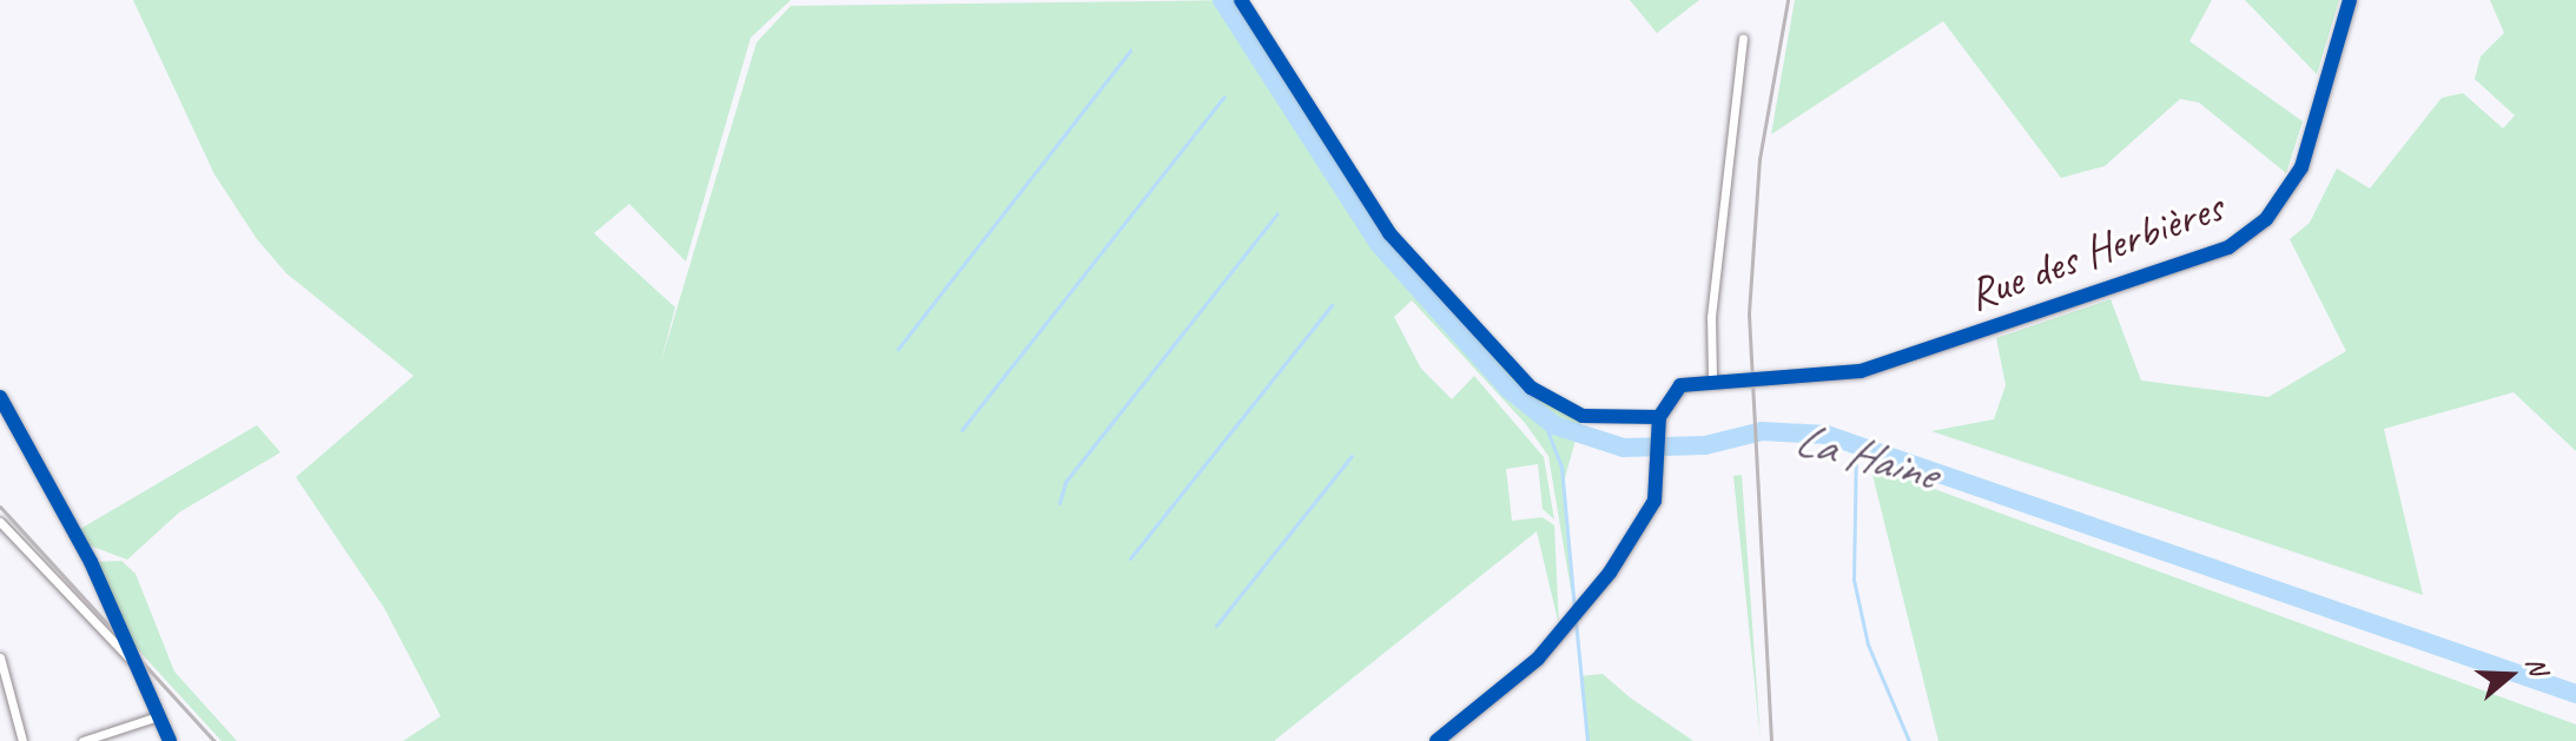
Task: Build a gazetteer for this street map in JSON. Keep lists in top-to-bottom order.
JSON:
{
  "streets": {
    "street": ["Rue des Herbières"]
  },
  "water": ["La Haine"],
  "north": "right"
}
